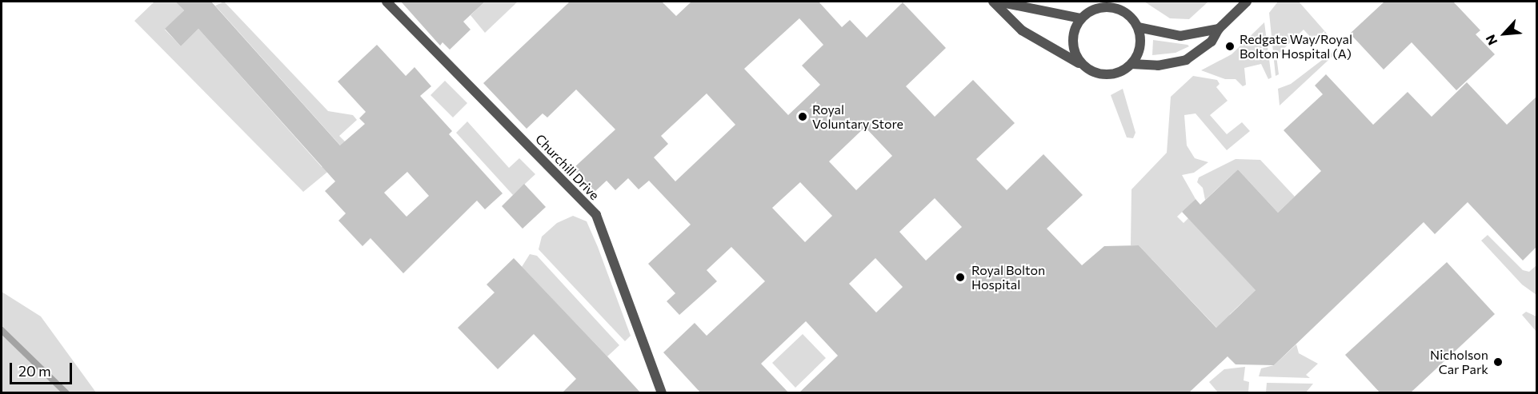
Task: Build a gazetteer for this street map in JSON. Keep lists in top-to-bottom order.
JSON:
{
  "streets": {
    "street": ["Churchill Drive"]
  },
  "places": [
    "Redgate Way/Royal Bolton Hospital (A)",
    "Royal Voluntary Store",
    "Royal Bolton Hospital",
    "Nicholson Car Park"
  ],
  "scale_bar": "20 m",
  "north": "bottom left"
}
